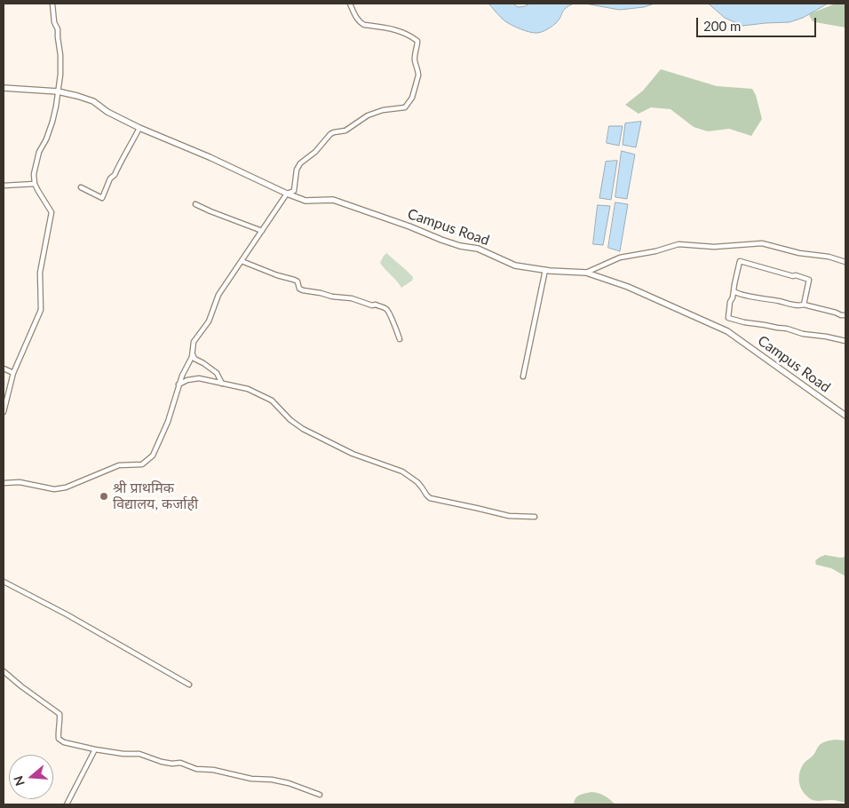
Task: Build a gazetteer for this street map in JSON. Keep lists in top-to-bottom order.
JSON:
{
  "streets": {
    "street": ["Campus Road"]
  },
  "places": ["श्री प्राथमिक विद्यालय, कर्जाही"],
  "scale_bar": "200 m",
  "north": "left"
}
